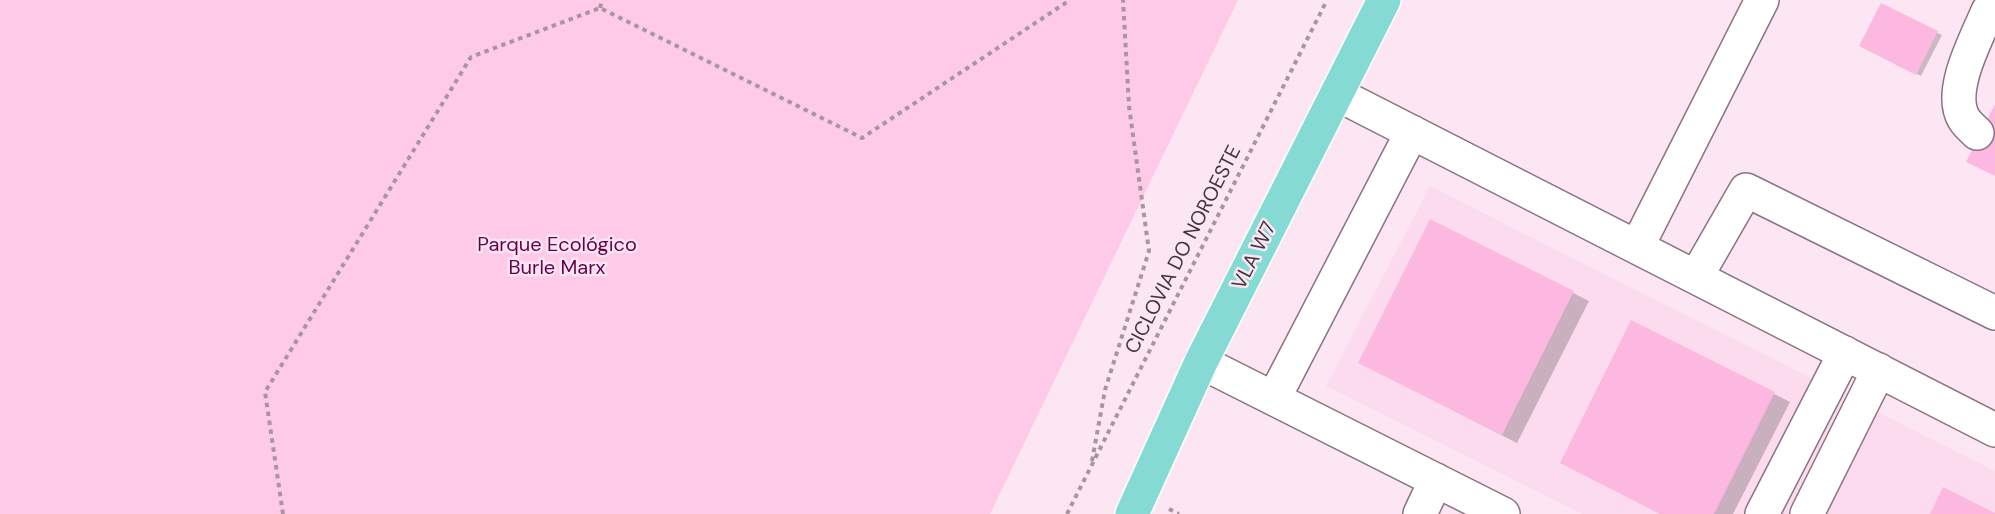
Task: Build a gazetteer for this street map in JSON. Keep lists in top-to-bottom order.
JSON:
{
  "streets": {
    "main road": ["VLA W7"],
    "path": ["CICLOVIA DO NOROESTE"]
  },
  "parks": ["Parque Ecológico Burle Marx"]
}
